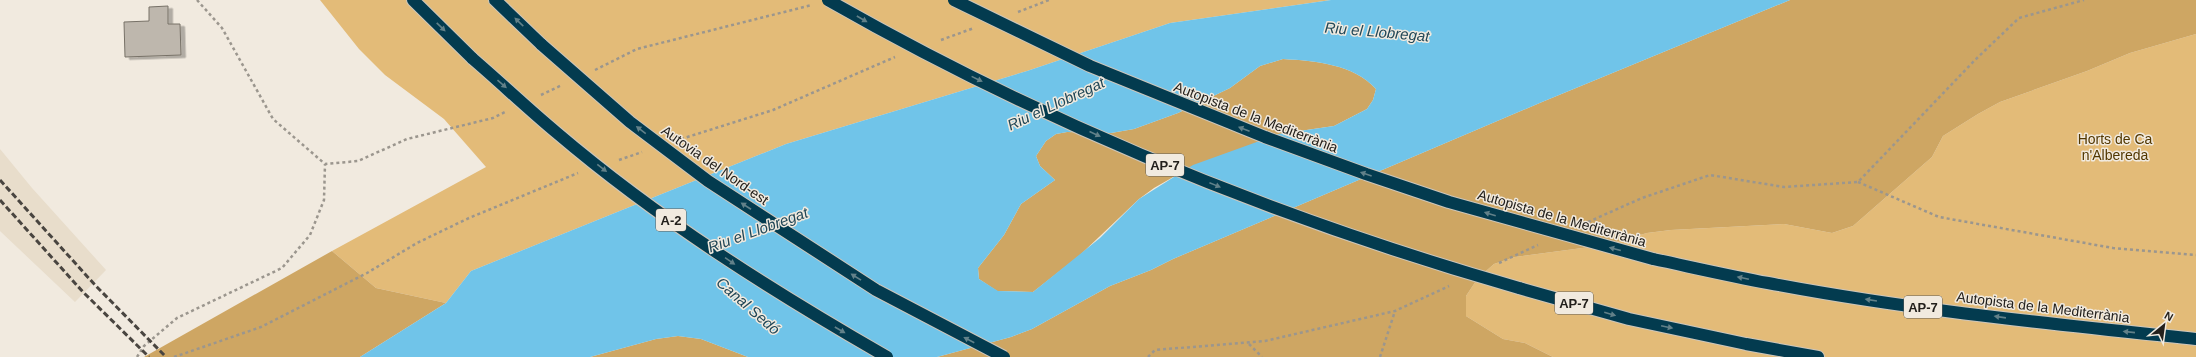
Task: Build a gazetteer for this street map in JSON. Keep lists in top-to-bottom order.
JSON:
{
  "streets": {
    "highway": [
      "Autopista de la Mediterrània",
      "Autovia del Nord-est",
      "AP-7",
      "A-2"
    ]
  },
  "water": ["Riu el Llobregat", "Canal Sedó"],
  "parks": ["Horts de Ca n'Albereda"],
  "north": "top right"
}
